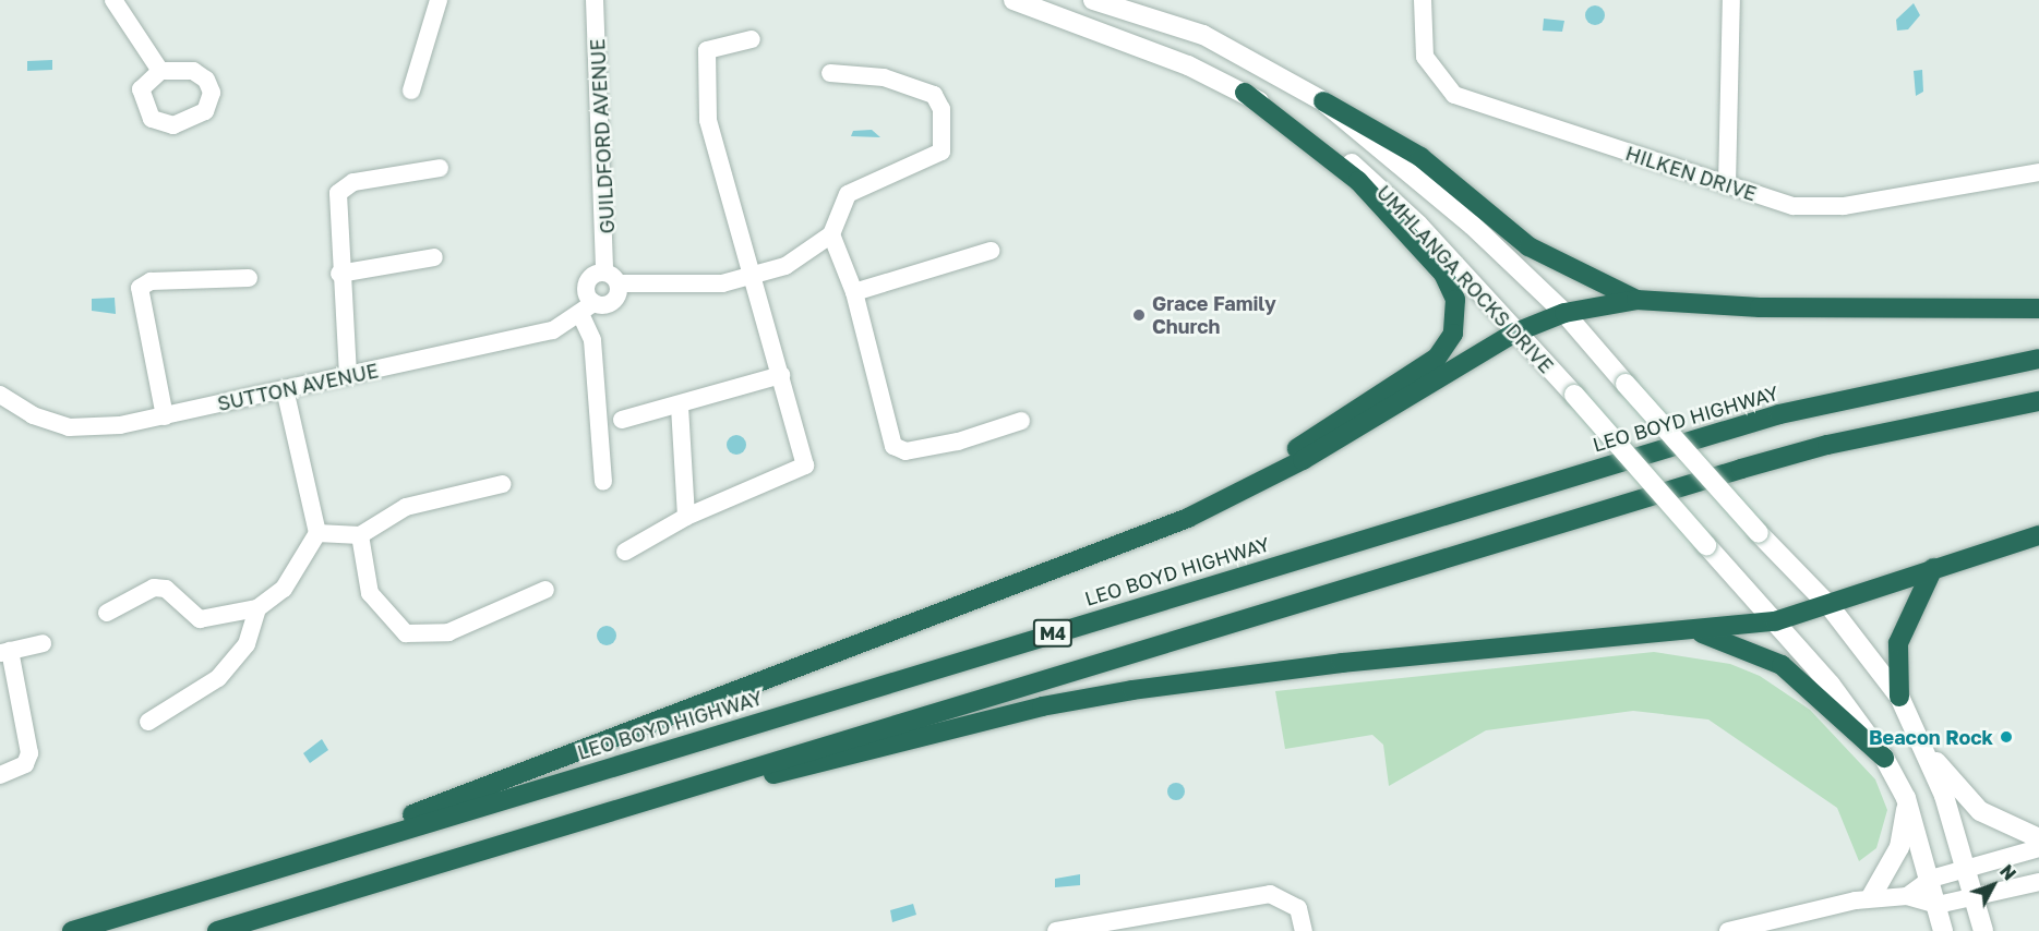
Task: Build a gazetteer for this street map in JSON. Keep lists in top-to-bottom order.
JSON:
{
  "streets": {
    "highway": ["LEO BOYD HIGHWAY", "M4"],
    "main road": ["UMHLANGA ROCKS DRIVE"],
    "street": ["GUILDFORD AVENUE", "HILKEN DRIVE", "SUTTON AVENUE"]
  },
  "places": ["Grace Family Church", "Beacon Rock"],
  "north": "top right"
}
